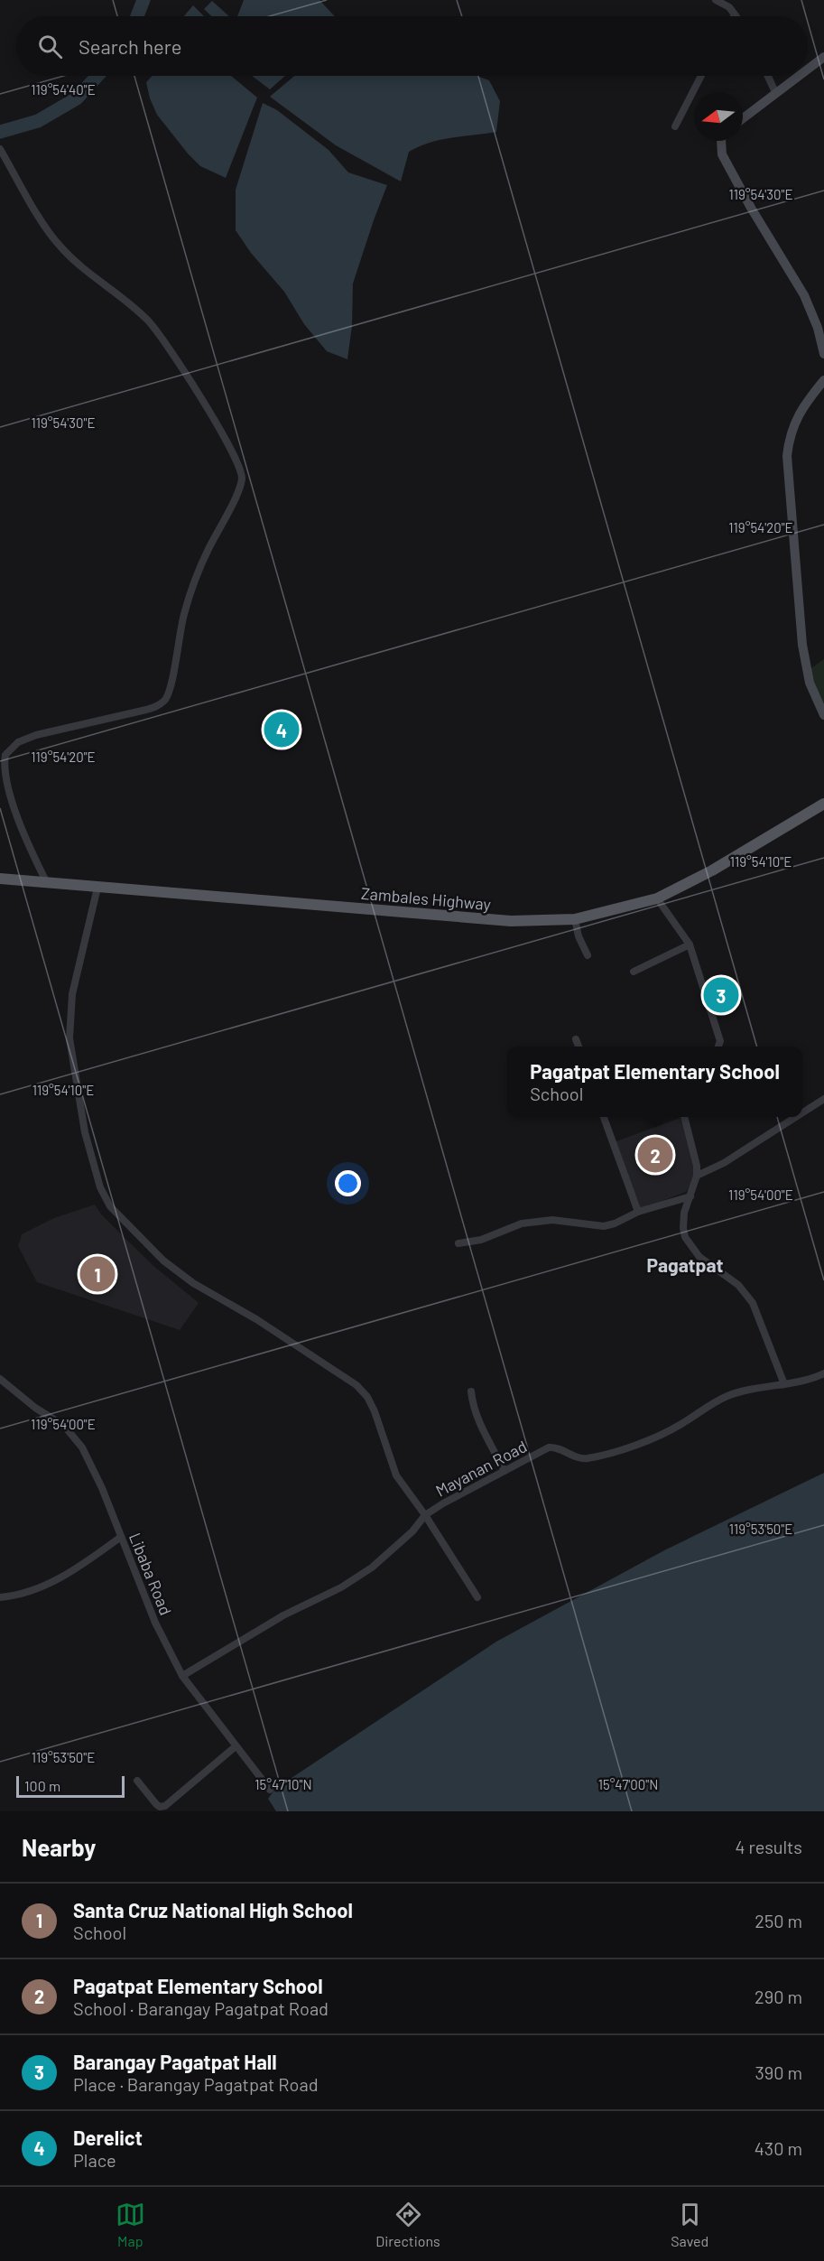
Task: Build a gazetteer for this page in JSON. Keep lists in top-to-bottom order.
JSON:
{
  "streets": {
    "main road": ["Zambales Highway"],
    "street": ["Mayanan Road", "Libaba Road"]
  },
  "crossings": [
    ["Mayanan Road", "Libaba Road"]
  ],
  "districts": ["Pagatpat"],
  "scale_bar": "100 m",
  "north": "left",
  "page": {
    "search": "Search here",
    "pins": [
      "4",
      "3",
      "2",
      "1"
    ],
    "popup": ["Pagatpat Elementary School", "School"],
    "scale": "100 m",
    "heading": ["Nearby", "4 results"],
    "list": [
      {
        "mark": "1",
        "name": "Santa Cruz National High School",
        "note": "School",
        "value": "250 m"
      },
      {
        "mark": "2",
        "name": "Pagatpat Elementary School",
        "note": "School · Barangay Pagatpat Road",
        "value": "290 m"
      },
      {
        "mark": "3",
        "name": "Barangay Pagatpat Hall",
        "note": "Place · Barangay Pagatpat Road",
        "value": "390 m"
      },
      {
        "mark": "4",
        "name": "Derelict",
        "note": "Place",
        "value": "430 m"
      }
    ],
    "nav": ["Map", "Directions", "Saved"]
  },
  "coordinates": [
    "119°54'40\"E",
    "119°54'30\"E",
    "119°54'20\"E",
    "119°54'10\"E",
    "119°54'00\"E",
    "119°53'50\"E",
    "15°47'10\"N",
    "15°47'00\"N"
  ]
}
